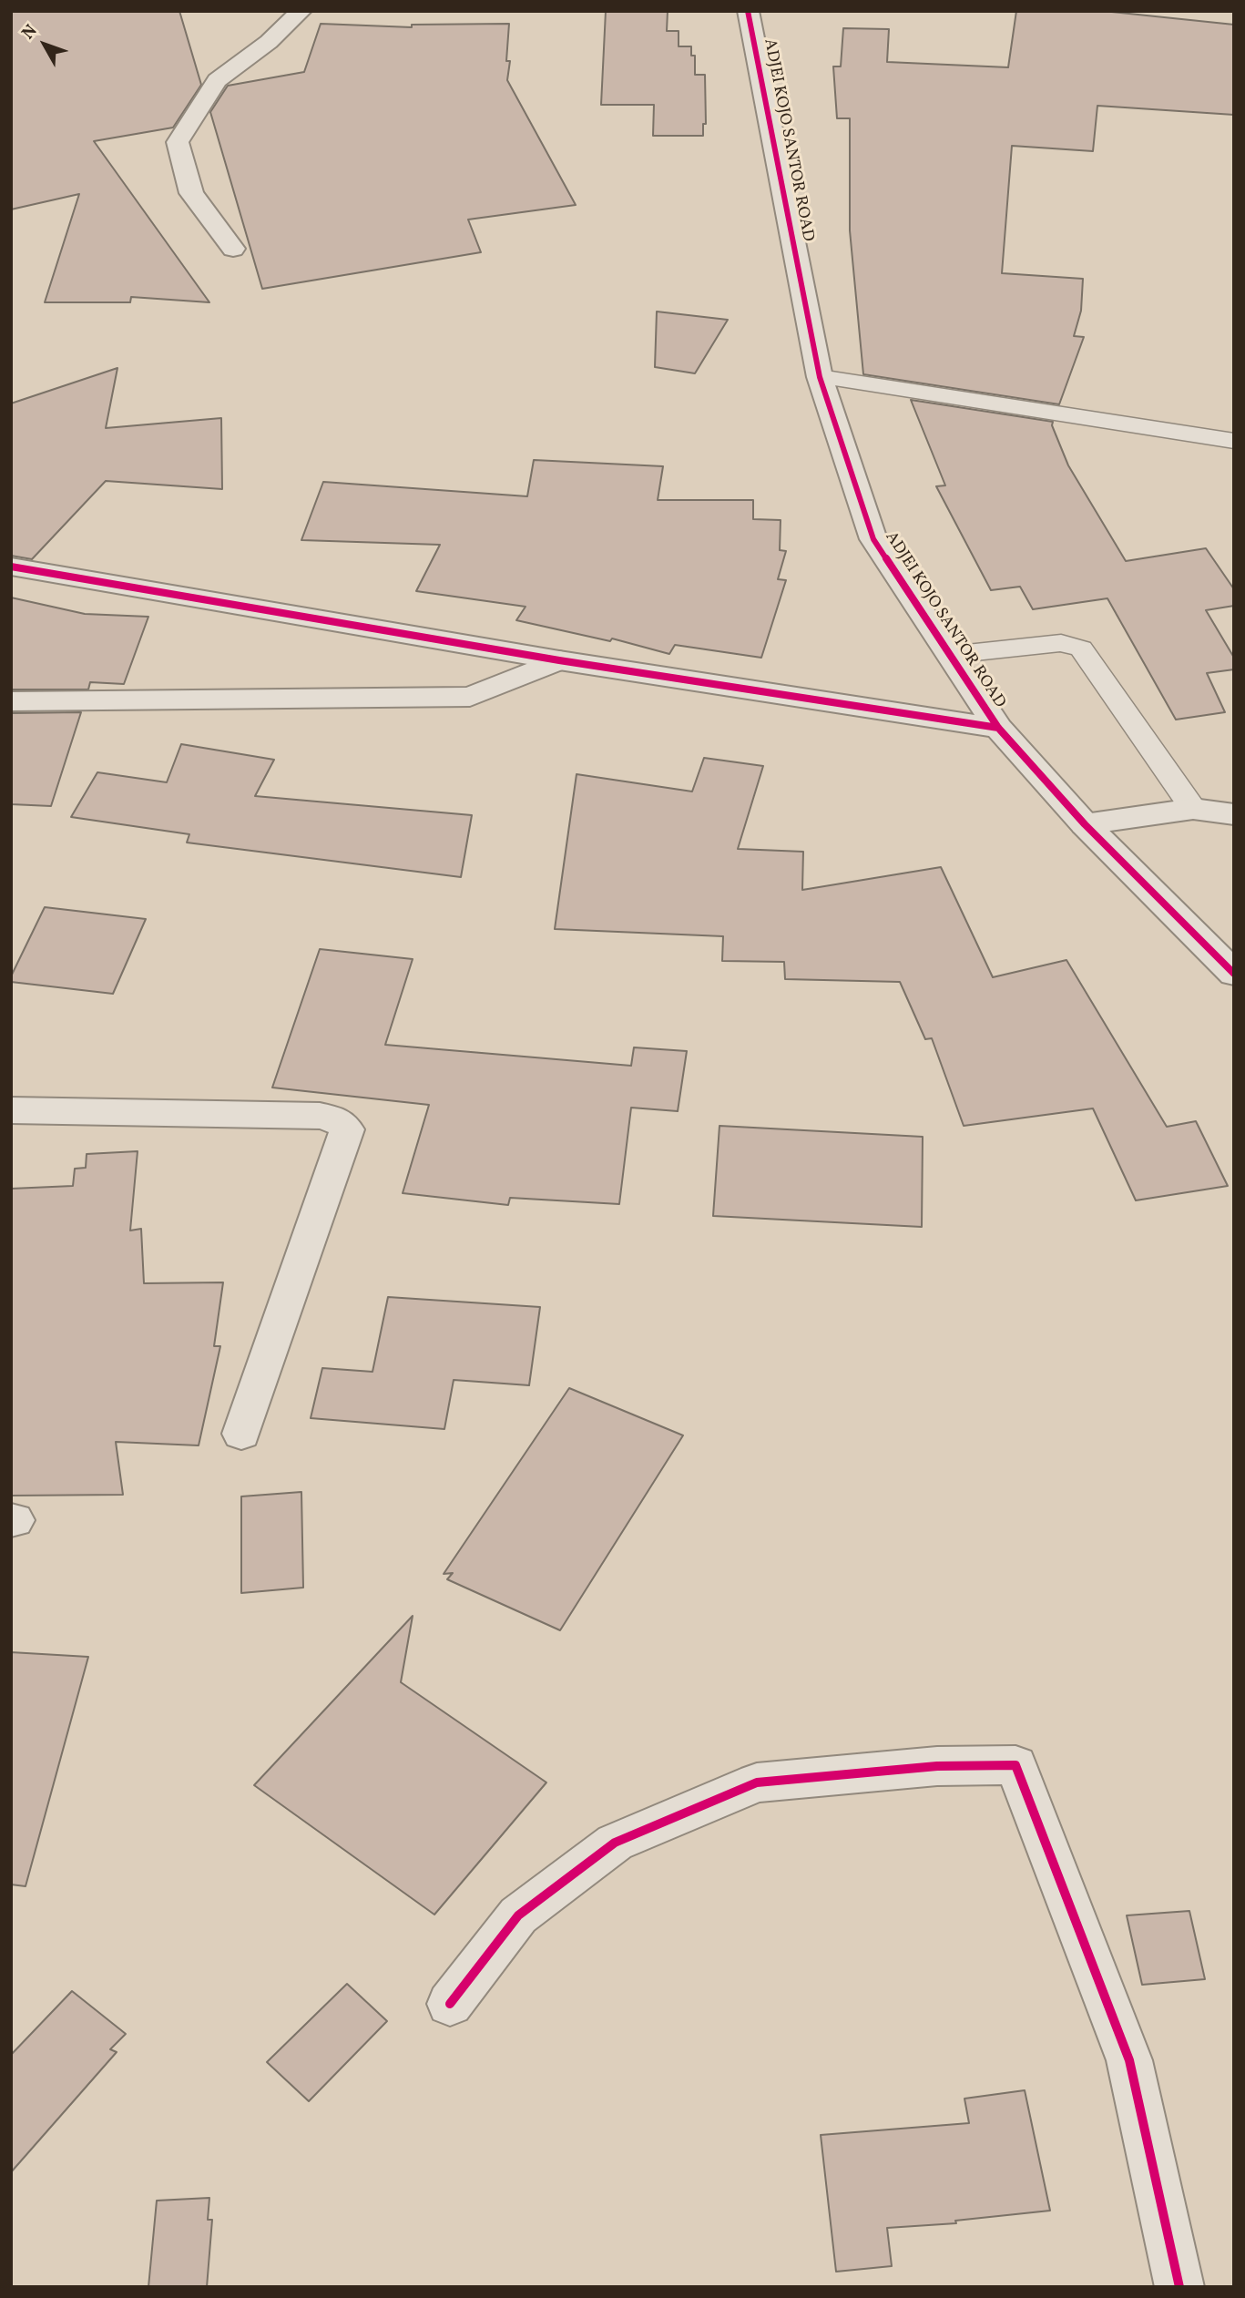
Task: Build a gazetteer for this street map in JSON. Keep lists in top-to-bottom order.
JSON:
{
  "streets": {
    "street": ["ADJEI KOJO SANTOR ROAD"]
  },
  "north": "top left"
}
